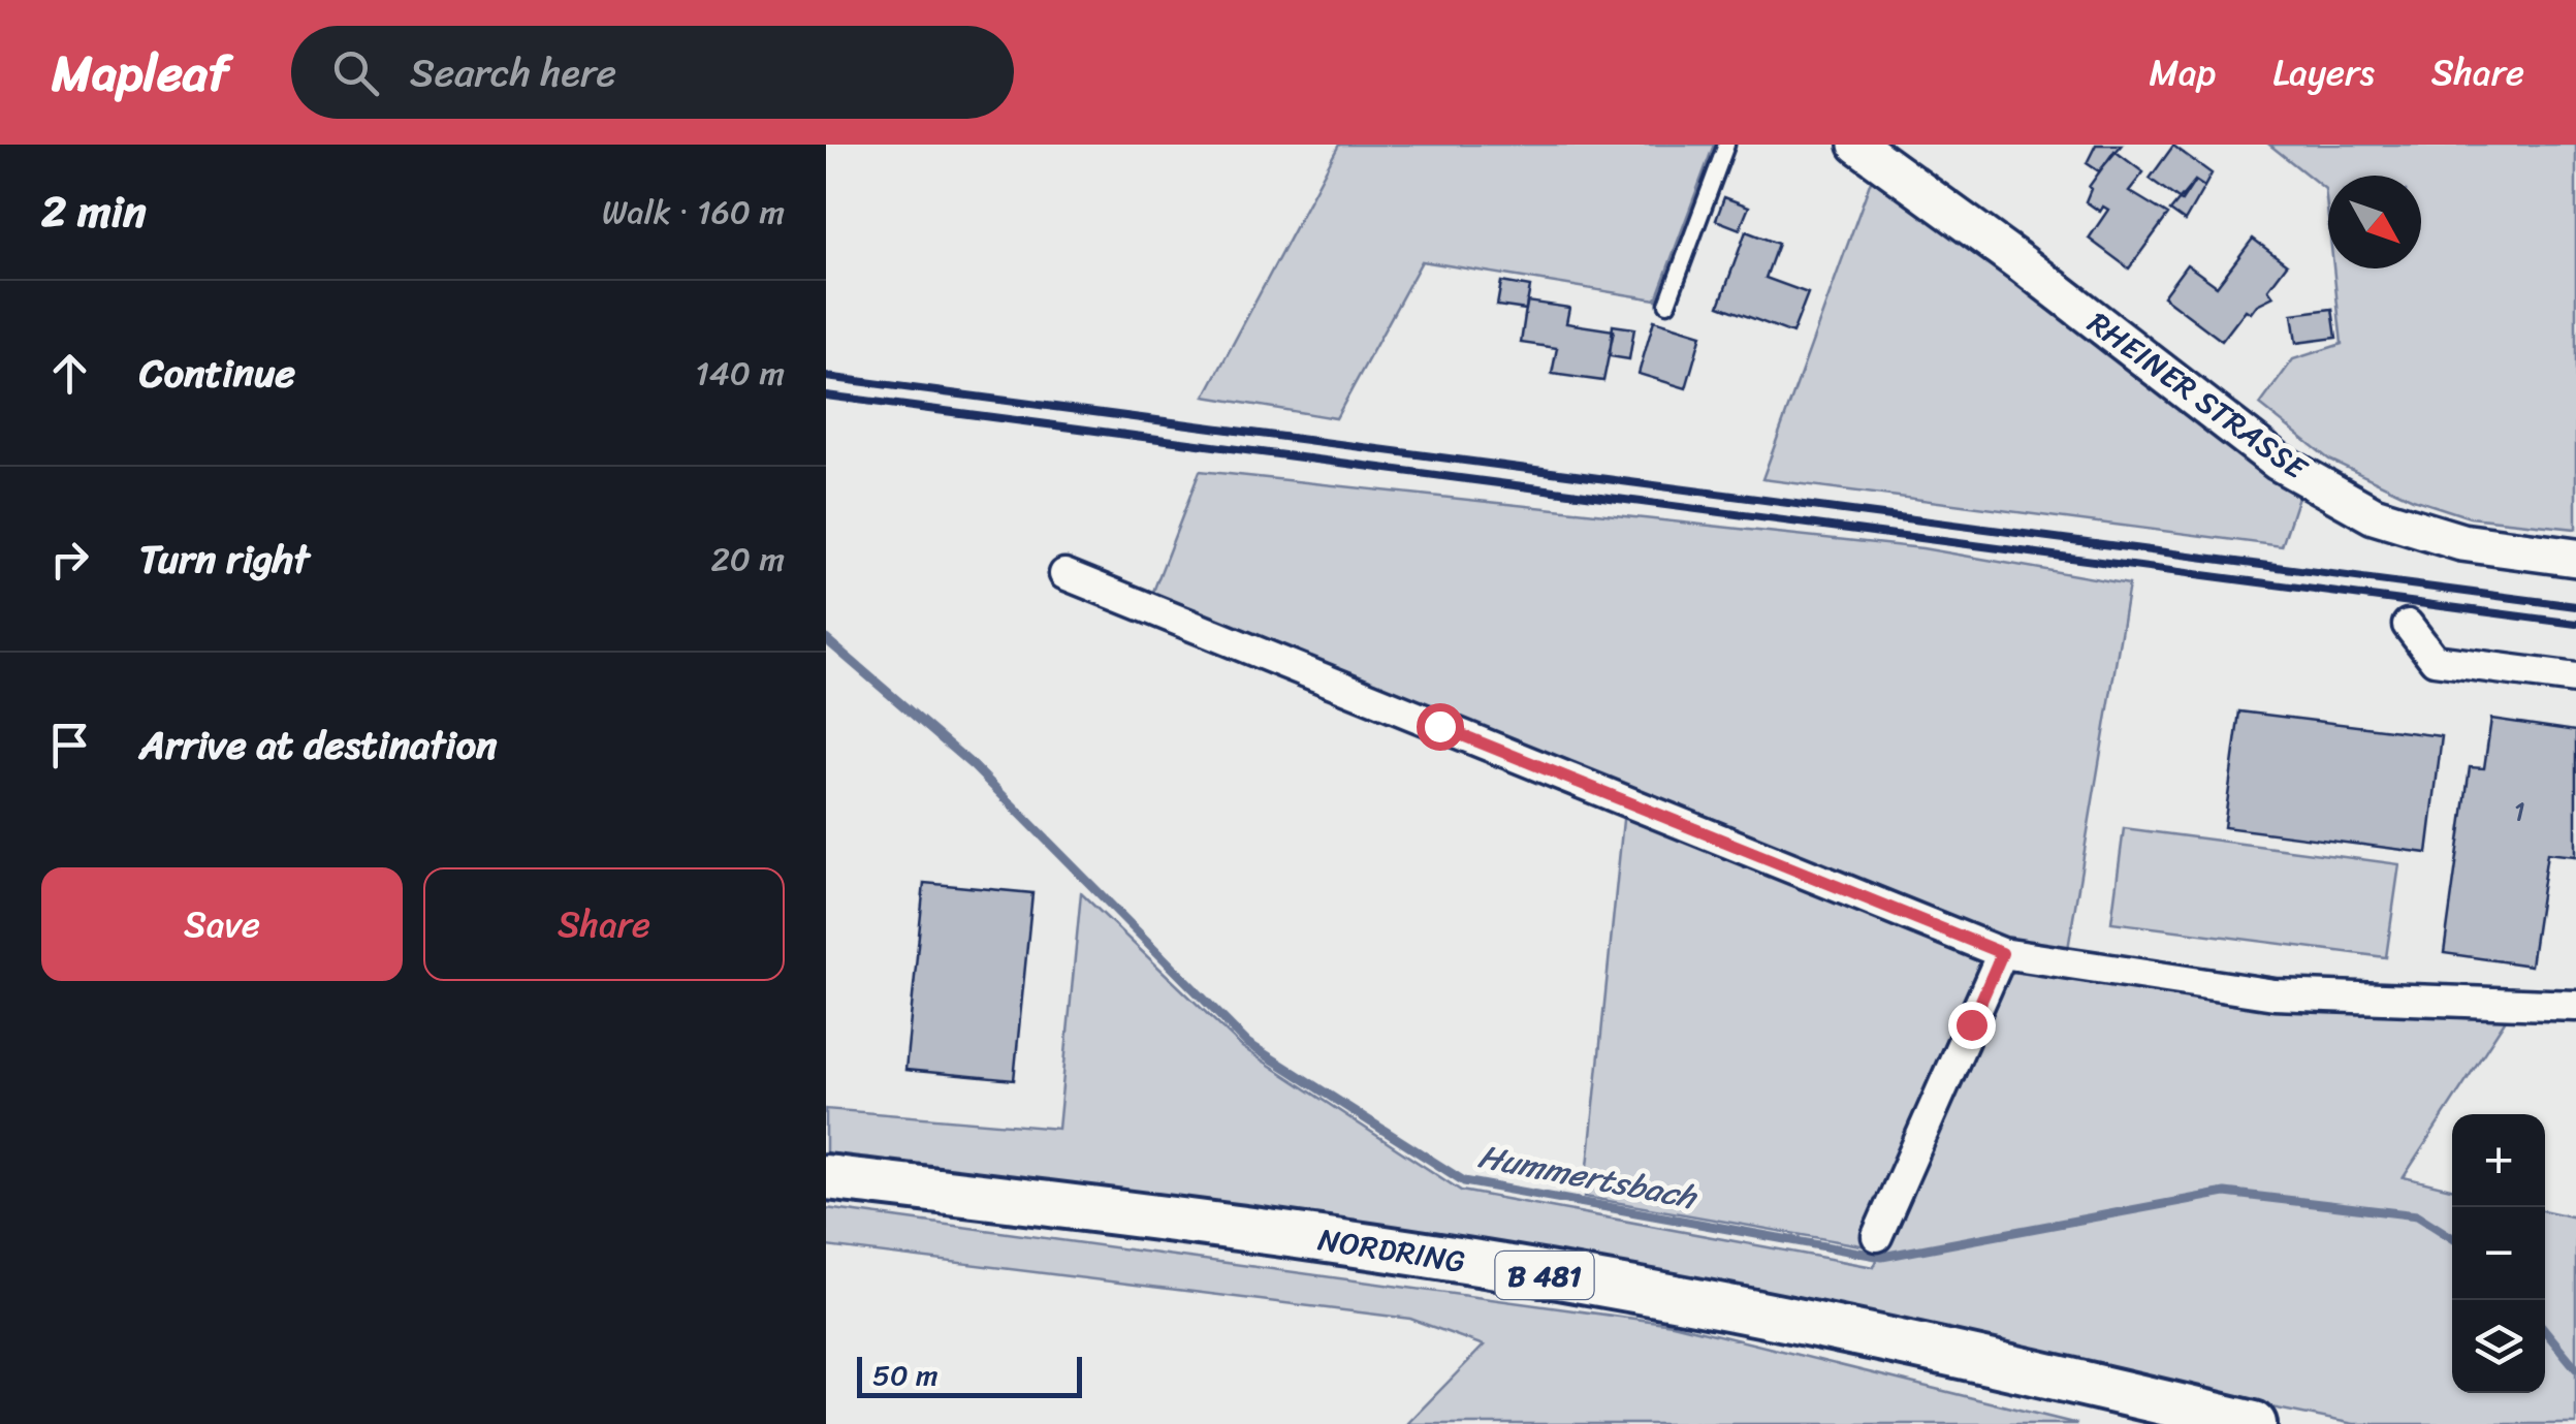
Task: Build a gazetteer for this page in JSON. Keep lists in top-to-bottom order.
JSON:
{
  "streets": {
    "main road": ["NORDRING", "B 481"],
    "street": ["RHEINER STRASSE"]
  },
  "water": ["Hummertsbach"],
  "house_numbers": ["1"],
  "scale_bar": "50 m",
  "north": "bottom right",
  "page": {
    "header": "Mapleaf",
    "search": "Search here",
    "nav": ["Map", "Layers", "Share"],
    "heading": ["2 min", "Walk · 160 m"],
    "list": [
      ["Continue", "140 m"],
      ["Turn right", "20 m"],
      "Arrive at destination"
    ],
    "buttons": ["Save", "Share"],
    "map_buttons": ["+", "−"],
    "scale": "50 m"
  }
}
